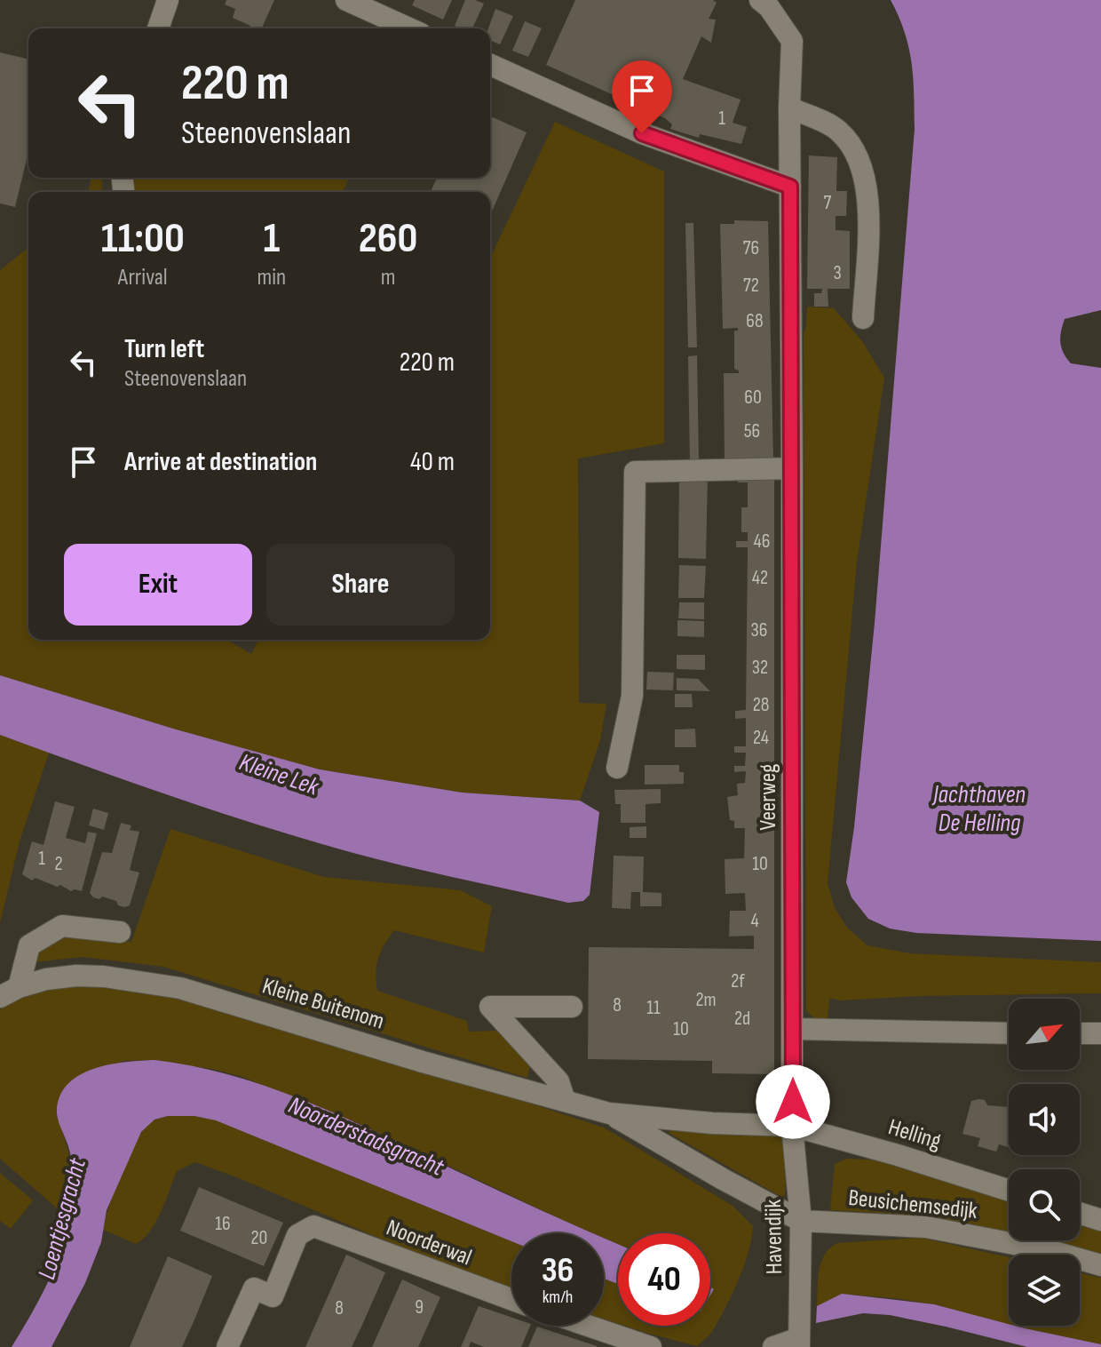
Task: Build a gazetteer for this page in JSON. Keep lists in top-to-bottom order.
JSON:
{
  "streets": {
    "street": [
      "Veerweg",
      "Kleine Buitenom",
      "Helling",
      "Beusichemsedijk",
      "Havendijk",
      "Noorderwal"
    ]
  },
  "crossings": [
    ["Veerweg", "Kleine Buitenom"],
    ["Veerweg", "Helling"],
    ["Veerweg", "Havendijk"],
    ["Kleine Buitenom", "Helling"],
    ["Kleine Buitenom", "Beusichemsedijk"],
    ["Kleine Buitenom", "Havendijk"],
    ["Helling", "Havendijk"],
    ["Beusichemsedijk", "Havendijk"]
  ],
  "water": [
    "Kleine Lek",
    "Jachthaven De Helling",
    "Noorderstadsgracht",
    "Loentjesgracht"
  ],
  "house_numbers": [
    "1",
    "7",
    "76",
    "3",
    "72",
    "68",
    "60",
    "56",
    "46",
    "42",
    "36",
    "32",
    "28",
    "24",
    "1",
    "2",
    "10",
    "4",
    "2f",
    "2m",
    "8",
    "11",
    "2d",
    "10",
    "16",
    "20",
    "9",
    "8"
  ],
  "north": "top right",
  "page": {
    "turn": ["220 m", "Steenovenslaan"],
    "eta": [
      "11:00",
      "Arrival",
      "1",
      "min",
      "260",
      "m"
    ],
    "list": [
      {
        "name": "Turn left",
        "note": "Steenovenslaan",
        "value": "220 m"
      },
      {
        "name": "Arrive at destination",
        "value": "40 m"
      }
    ],
    "buttons": ["Exit", "Share"],
    "speed": "36 km/h",
    "limit": "40"
  }
}
